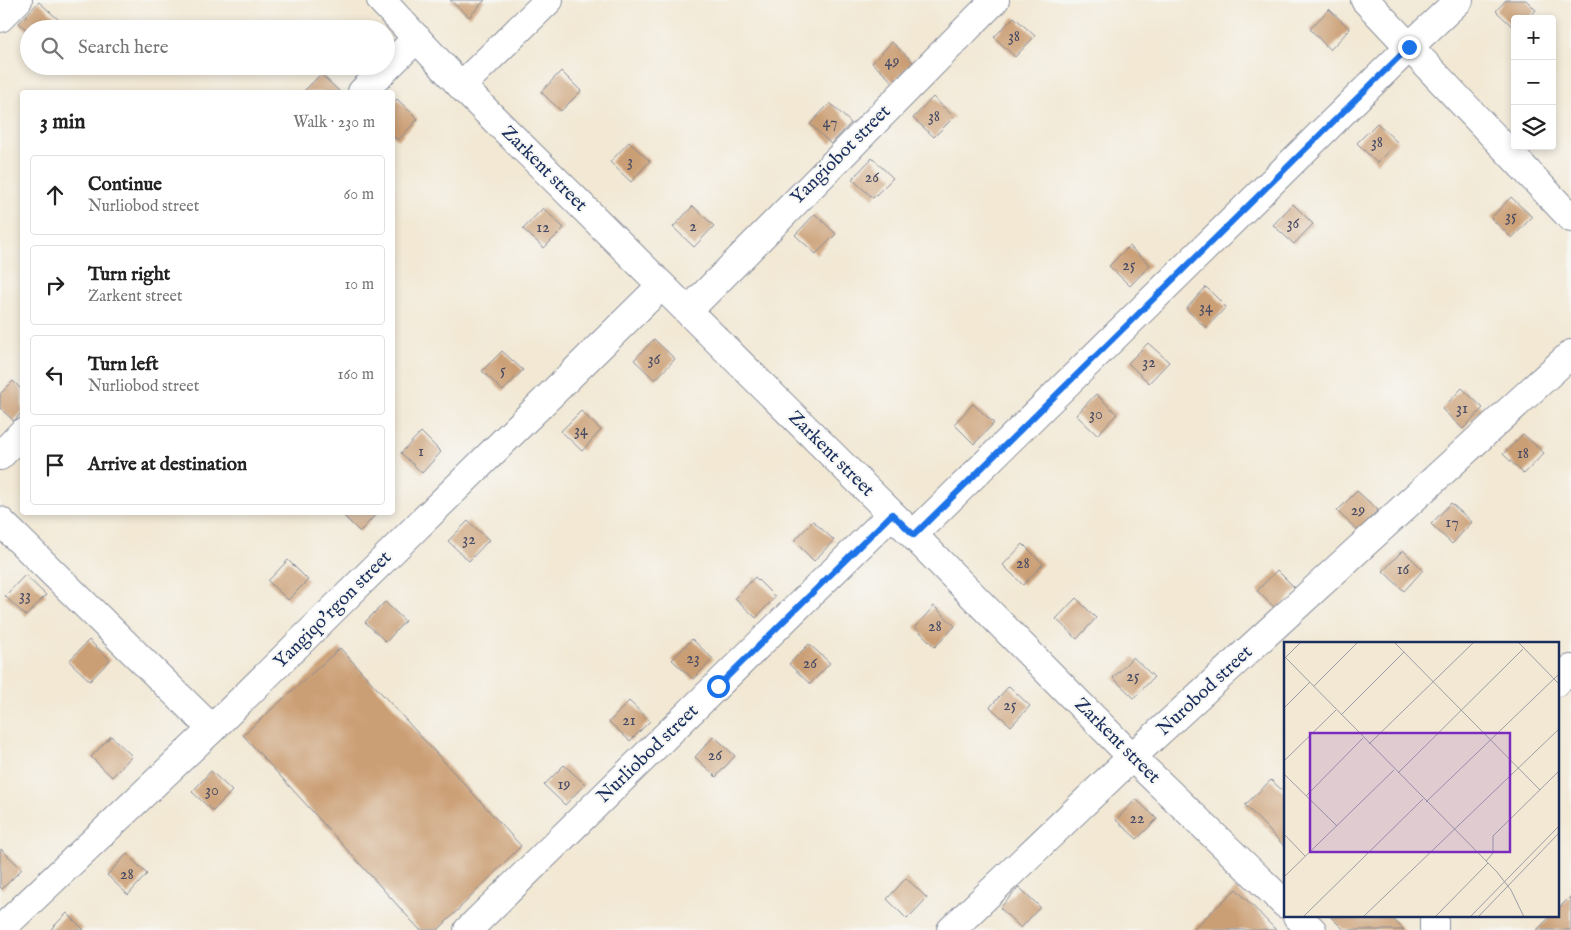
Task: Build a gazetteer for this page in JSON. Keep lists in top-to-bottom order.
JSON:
{
  "streets": {
    "street": [
      "Yangiobot street",
      "Zarkent street",
      "Yangiqo'rgon street",
      "Nurobod street",
      "Nurliobod street"
    ]
  },
  "crossings": [
    ["Yangiobot street", "Zarkent street"],
    ["Zarkent street", "Yangiqo'rgon street"],
    ["Zarkent street", "Nurobod street"],
    ["Zarkent street", "Nurliobod street"]
  ],
  "house_numbers": [
    "38",
    "49",
    "38",
    "47",
    "38",
    "3",
    "26",
    "35",
    "36",
    "2",
    "12",
    "25",
    "34",
    "36",
    "32",
    "5",
    "31",
    "30",
    "34",
    "1",
    "18",
    "29",
    "17",
    "32",
    "28",
    "16",
    "33",
    "28",
    "23",
    "26",
    "25",
    "25",
    "21",
    "26",
    "19",
    "30",
    "22",
    "28"
  ],
  "page": {
    "map_buttons": ["+", "−"],
    "search": "Search here",
    "heading": ["3 min", "Walk · 230 m"],
    "list": [
      ["Continue", "Nurliobod street", "60 m"],
      ["Turn right", "Zarkent street", "10 m"],
      ["Turn left", "Nurliobod street", "160 m"],
      "Arrive at destination"
    ]
  }
}
